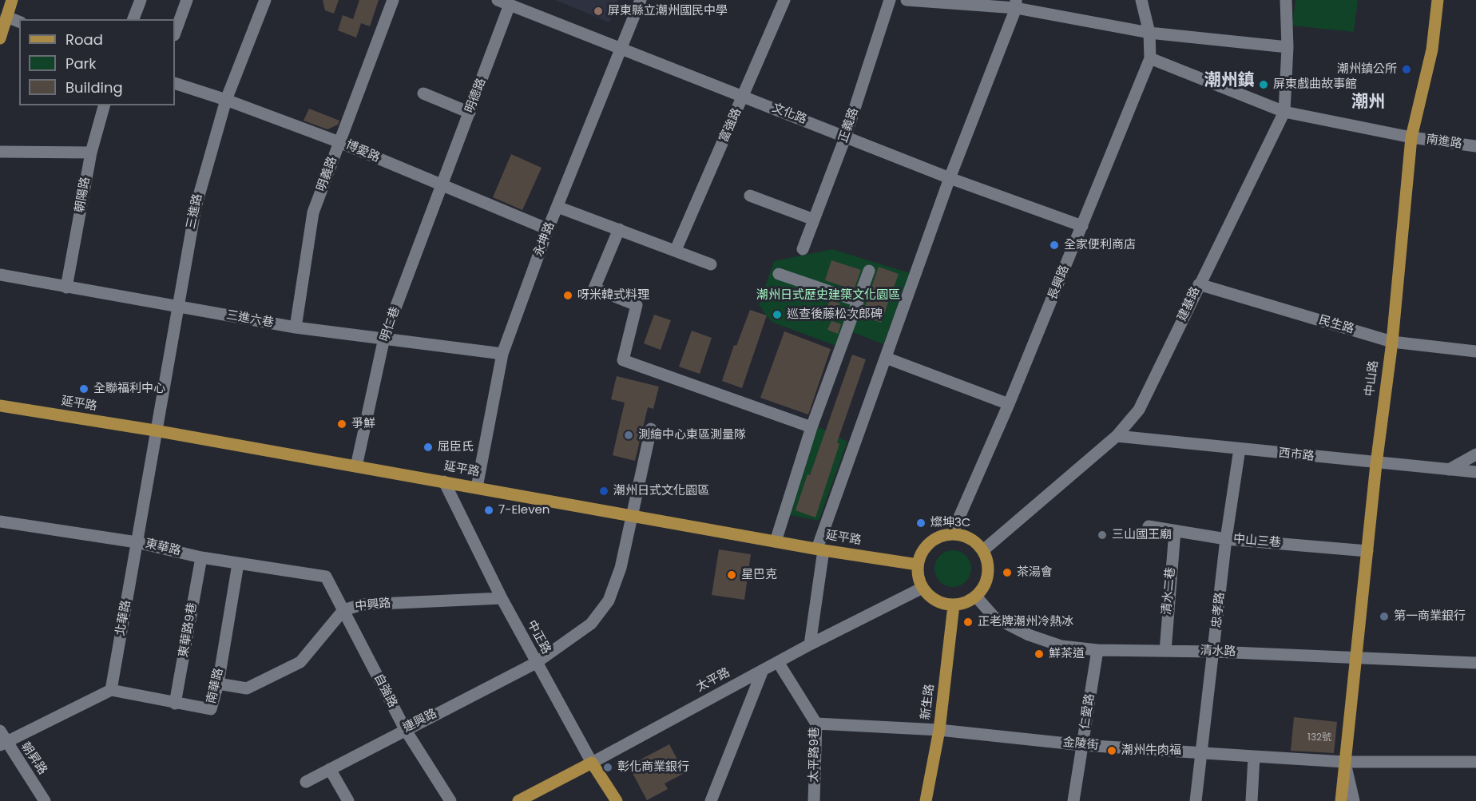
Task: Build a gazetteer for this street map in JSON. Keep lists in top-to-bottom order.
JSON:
{
  "streets": {
    "main road": [
      "中山路",
      "延平路",
      "中正路",
      "太平路",
      "新生路"
    ],
    "street": [
      "明德路",
      "文化路",
      "富強路",
      "正義路",
      "南進路",
      "博愛路",
      "明義路",
      "朝陽路",
      "三進路",
      "永坤路",
      "長興路",
      "建基路",
      "三進六巷",
      "明仁巷",
      "民生路",
      "西市路",
      "中山三巷",
      "東華路",
      "清水二巷",
      "中興路",
      "忠孝路",
      "北華路",
      "東華路9巷",
      "清水路",
      "南華路",
      "自強路",
      "仁愛路",
      "連興路",
      "金陵街",
      "太平路9巷",
      "朝昇路"
    ]
  },
  "crossings": [
    ["明德路", "文化路"],
    ["明德路", "博愛路"],
    ["明德路", "明仁巷"],
    ["文化路", "富強路"],
    ["文化路", "正義路"],
    ["文化路", "永坤路"],
    ["文化路", "長興路"],
    ["南進路", "長興路"],
    ["南進路", "建基路"],
    ["南進路", "中山路"],
    ["博愛路", "明義路"],
    ["博愛路", "三進路"],
    ["博愛路", "永坤路"],
    ["博愛路", "明仁巷"],
    ["明義路", "三進六巷"],
    ["朝陽路", "三進六巷"],
    ["三進路", "三進六巷"],
    ["三進路", "延平路"],
    ["三進路", "北華路"],
    ["永坤路", "三進六巷"],
    ["永坤路", "延平路"],
    ["長興路", "建基路"],
    ["長興路", "延平路"],
    ["長興路", "清水路"],
    ["長興路", "太平路"],
    ["長興路", "新生路"],
    ["建基路", "民生路"],
    ["建基路", "延平路"],
    ["建基路", "西市路"],
    ["建基路", "清水路"],
    ["建基路", "太平路"],
    ["建基路", "新生路"],
    ["三進六巷", "明仁巷"],
    ["明仁巷", "延平路"],
    ["民生路", "中山路"],
    ["中山路", "西市路"],
    ["中山路", "中山三巷"],
    ["中山路", "清水路"],
    ["中山路", "金陵街"],
    ["延平路", "北華路"],
    ["延平路", "中正路"],
    ["延平路", "清水路"],
    ["延平路", "太平路"],
    ["延平路", "新生路"],
    ["延平路", "連興路"],
    ["西市路", "忠孝路"],
    ["中山三巷", "清水二巷"],
    ["中山三巷", "忠孝路"],
    ["東華路", "北華路"],
    ["東華路", "東華路9巷"],
    ["東華路", "南華路"],
    ["東華路", "自強路"],
    ["清水二巷", "清水路"],
    ["中興路", "中正路"],
    ["中興路", "南華路"],
    ["中興路", "自強路"],
    ["忠孝路", "清水路"],
    ["忠孝路", "金陵街"],
    ["北華路", "南華路"],
    ["東華路9巷", "南華路"],
    ["中正路", "太平路"],
    ["中正路", "連興路"],
    ["清水路", "太平路"],
    ["清水路", "新生路"],
    ["清水路", "仁愛路"],
    ["太平路", "新生路"],
    ["太平路", "太平路9巷"],
    ["自強路", "連興路"],
    ["新生路", "金陵街"],
    ["仁愛路", "金陵街"],
    ["金陵街", "太平路9巷"]
  ],
  "districts": ["潮州鎮", "潮州"],
  "parks": ["潮州日式歷史建築文化園區"],
  "places": [
    "屏東縣立潮州國民中學",
    "潮州鎮公所",
    "屏東戲曲故事館",
    "全家便利商店",
    "呀米韓式料理",
    "巡查後藤松次郎碑",
    "全聯福利中心",
    "爭鮮",
    "測繪中心東區測量隊",
    "屈臣氏",
    "潮州日式文化園區",
    "7-Eleven",
    "燦坤3C",
    "三山國王廟",
    "茶湯會",
    "星巴克",
    "第一商業銀行",
    "正老牌潮州冷熱冰",
    "鮮茶道",
    "潮州牛肉福",
    "彰化商業銀行"
  ],
  "house_numbers": ["132號"],
  "legend": ["Road", "Park", "Building"]
}
